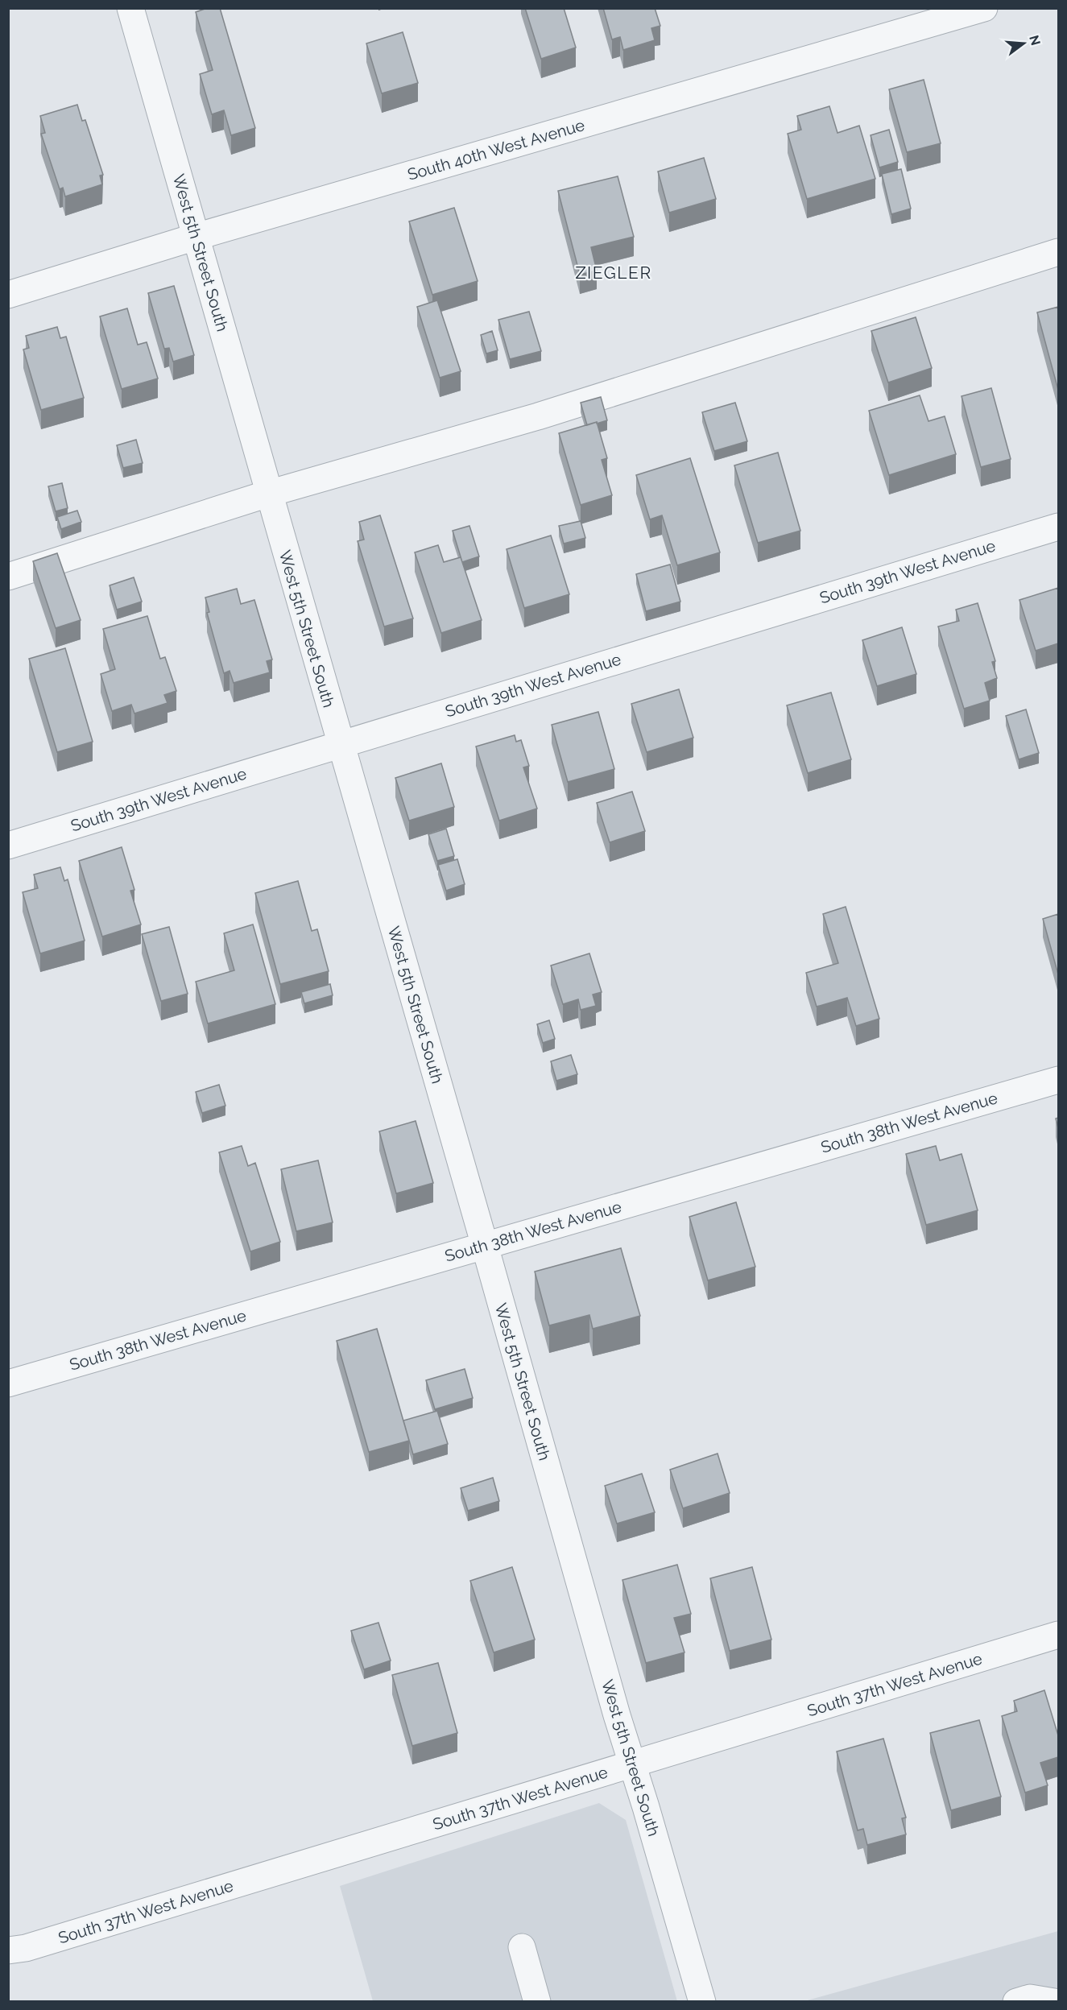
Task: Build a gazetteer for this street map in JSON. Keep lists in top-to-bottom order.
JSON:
{
  "streets": {
    "street": [
      "South 40th West Avenue",
      "West 5th Street South",
      "South 39th West Avenue",
      "South 38th West Avenue",
      "South 37th West Avenue"
    ]
  },
  "crossings": [
    ["South 40th West Avenue", "West 5th Street South"],
    ["West 5th Street South", "South 39th West Avenue"],
    ["West 5th Street South", "South 38th West Avenue"],
    ["West 5th Street South", "South 37th West Avenue"]
  ],
  "districts": ["ZIEGLER"],
  "north": "right"
}
